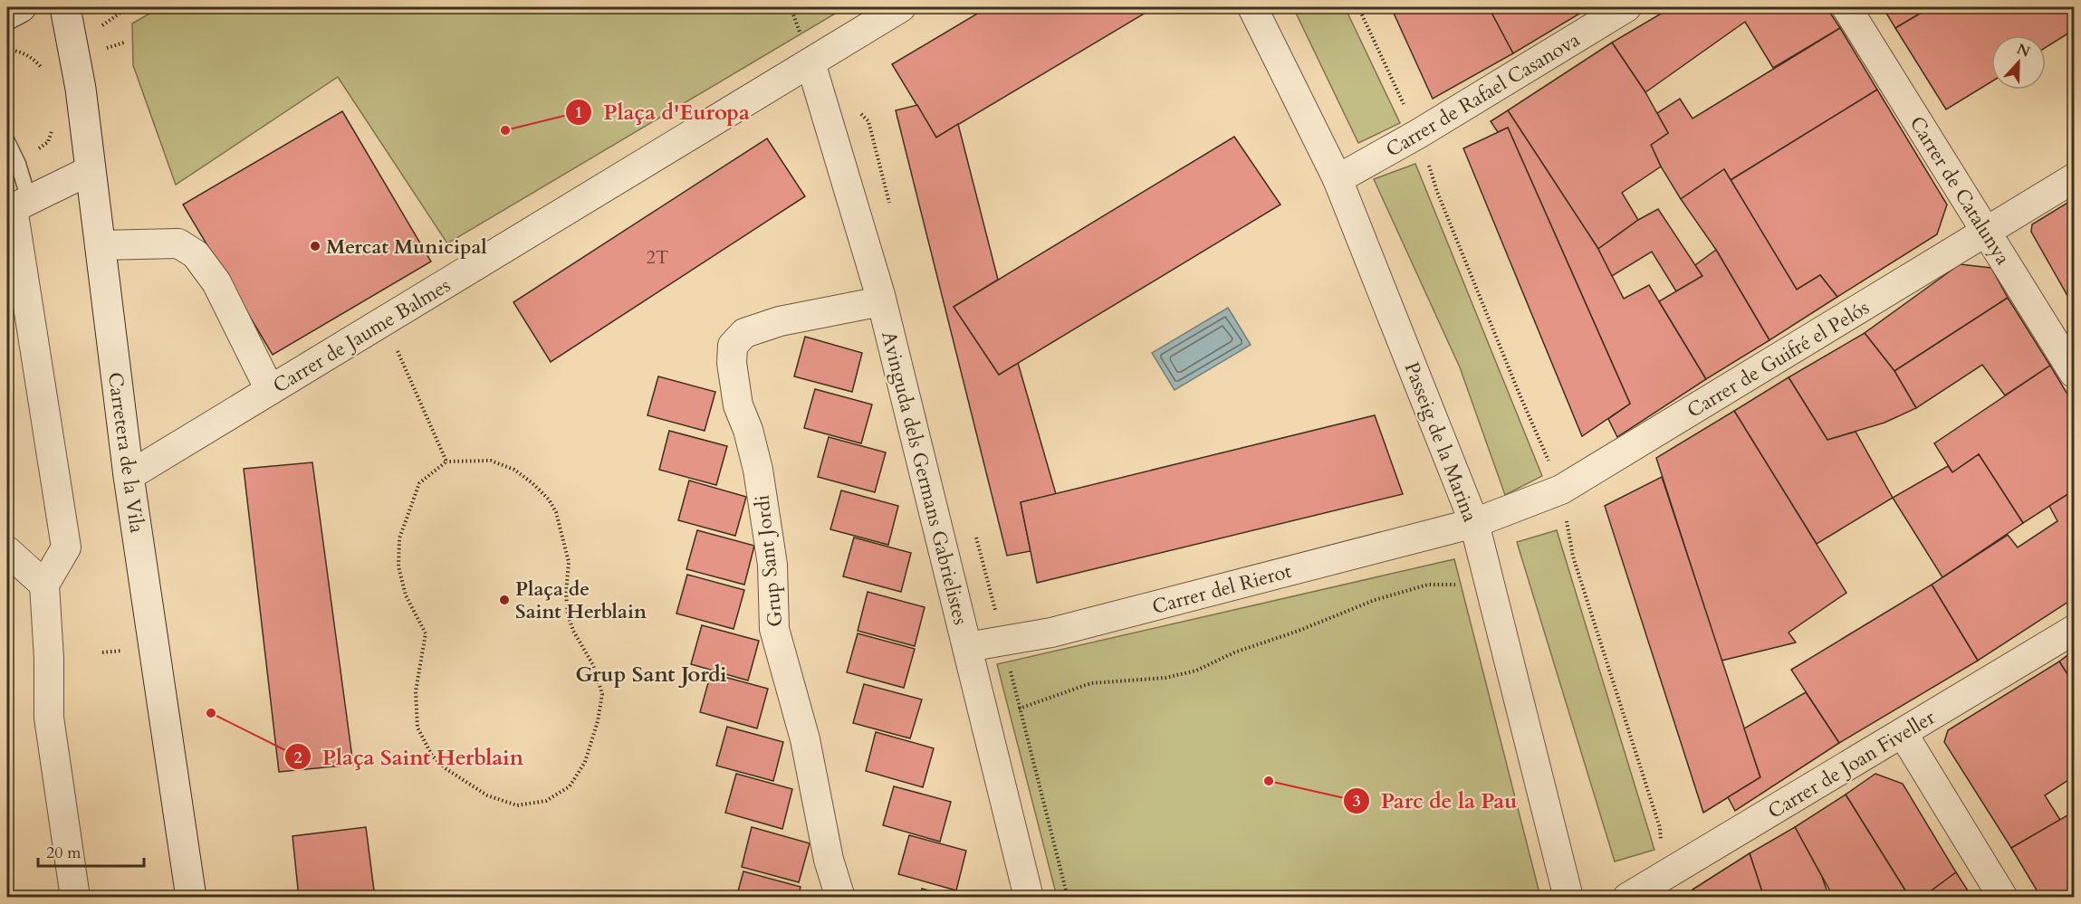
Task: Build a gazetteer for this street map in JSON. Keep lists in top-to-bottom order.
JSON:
{
  "streets": {
    "street": [
      "Carrer de Rafael Casanova",
      "Carrer de Catalunya",
      "Carrer de Jaume Balmes",
      "Carrer de Guifré el Pelós",
      "Passeig de la Marina",
      "Carretera de la Vila",
      "Avinguda dels Germans Gabrielistes",
      "Grup Sant Jordi",
      "Carrer del Rierot",
      "Carrer de Joan Fiveller"
    ]
  },
  "crossings": [
    ["Carrer de Rafael Casanova", "Passeig de la Marina"],
    ["Carrer de Catalunya", "Carrer de Guifré el Pelós"],
    ["Carrer de Jaume Balmes", "Carretera de la Vila"],
    ["Carrer de Jaume Balmes", "Avinguda dels Germans Gabrielistes"],
    ["Carrer de Guifré el Pelós", "Passeig de la Marina"],
    ["Carrer de Guifré el Pelós", "Carrer del Rierot"],
    ["Passeig de la Marina", "Carrer del Rierot"],
    ["Avinguda dels Germans Gabrielistes", "Grup Sant Jordi"],
    ["Avinguda dels Germans Gabrielistes", "Carrer del Rierot"]
  ],
  "districts": ["Grup Sant Jordi"],
  "places": [
    "Plaça d'Europa",
    "Mercat Municipal",
    "Plaça de Saint Herblain",
    "Plaça Saint Herblain",
    "Parc de la Pau"
  ],
  "house_numbers": ["2T"],
  "scale_bar": "20 m",
  "north": "top"
}
